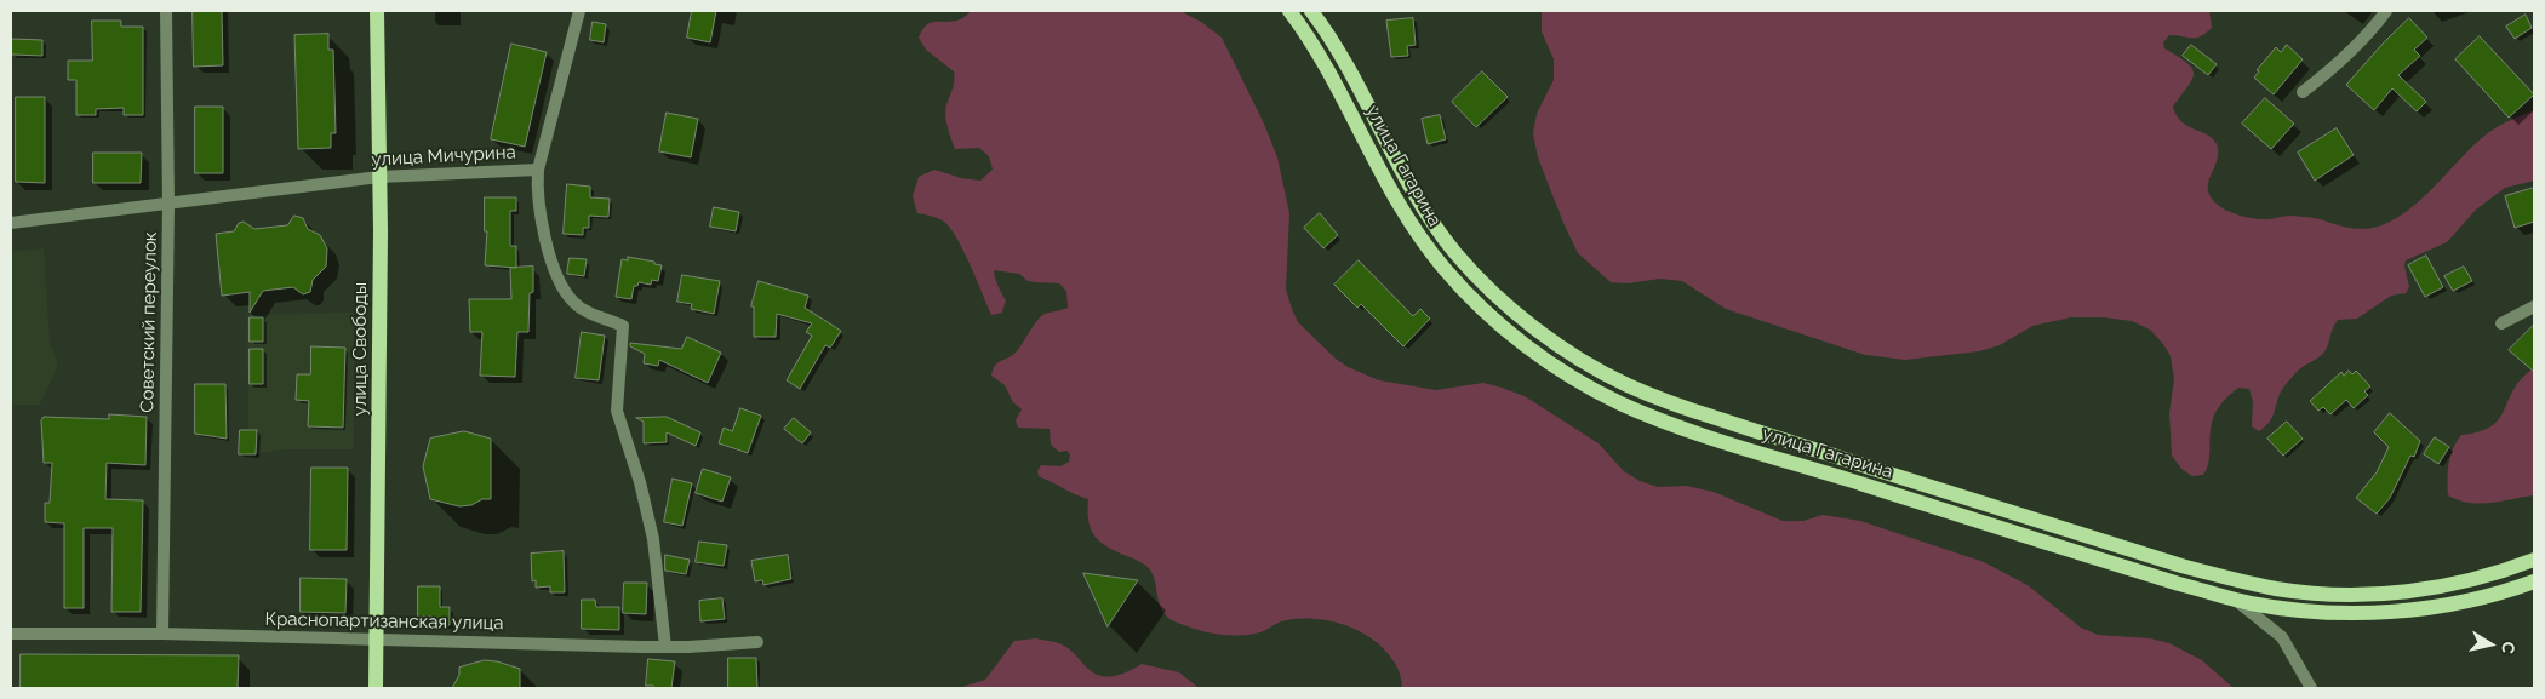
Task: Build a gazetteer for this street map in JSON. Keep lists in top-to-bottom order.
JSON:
{
  "streets": {
    "main road": ["улица Гагарина", "улица Свободы"],
    "street": ["улица Мичурина", "Советский переулок", "Краснопартизанская улица"]
  },
  "crossings": [
    ["улица Мичурина", "Советский переулок"],
    ["улица Мичурина", "улица Свободы"],
    ["улица Мичурина", "Краснопартизанская улица"],
    ["Советский переулок", "Краснопартизанская улица"],
    ["улица Свободы", "Краснопартизанская улица"]
  ],
  "north": "right"
}
